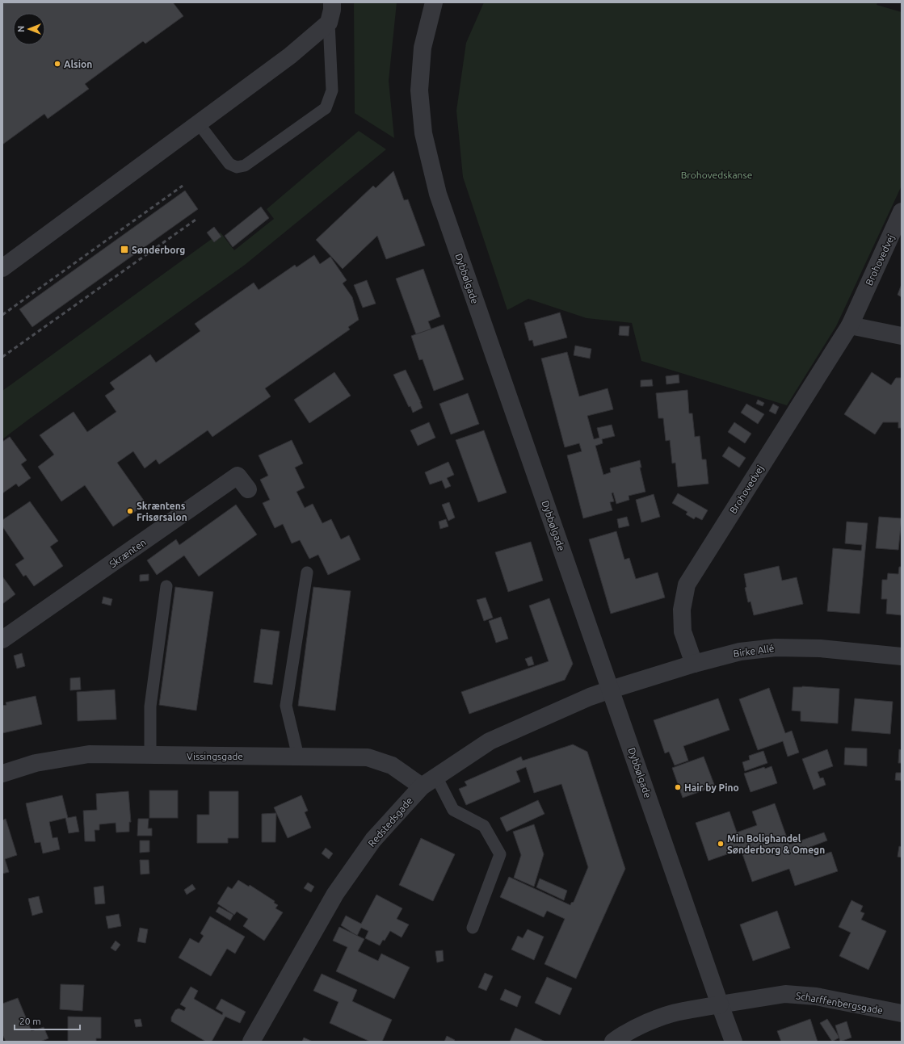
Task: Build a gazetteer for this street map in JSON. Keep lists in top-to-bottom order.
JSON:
{
  "streets": {
    "street": [
      "Brohovedvej",
      "Dybbølgade",
      "Skrænten",
      "Birke Allé",
      "Vissingsgade",
      "Redstedsgade",
      "Scharffenbergsgade"
    ]
  },
  "crossings": [
    ["Brohovedvej", "Birke Allé"],
    ["Dybbølgade", "Birke Allé"],
    ["Dybbølgade", "Redstedsgade"],
    ["Dybbølgade", "Scharffenbergsgade"],
    ["Birke Allé", "Redstedsgade"],
    ["Vissingsgade", "Redstedsgade"]
  ],
  "parks": ["Brohovedskanse"],
  "places": {
    "other": [
      "Alsion",
      "Skræntens Frisørsalon",
      "Hair by Pino",
      "Min Bolighandel Sønderborg & Omegn"
    ],
    "transit": ["Sønderborg"]
  },
  "scale_bar": "20 m",
  "north": "left"
}
